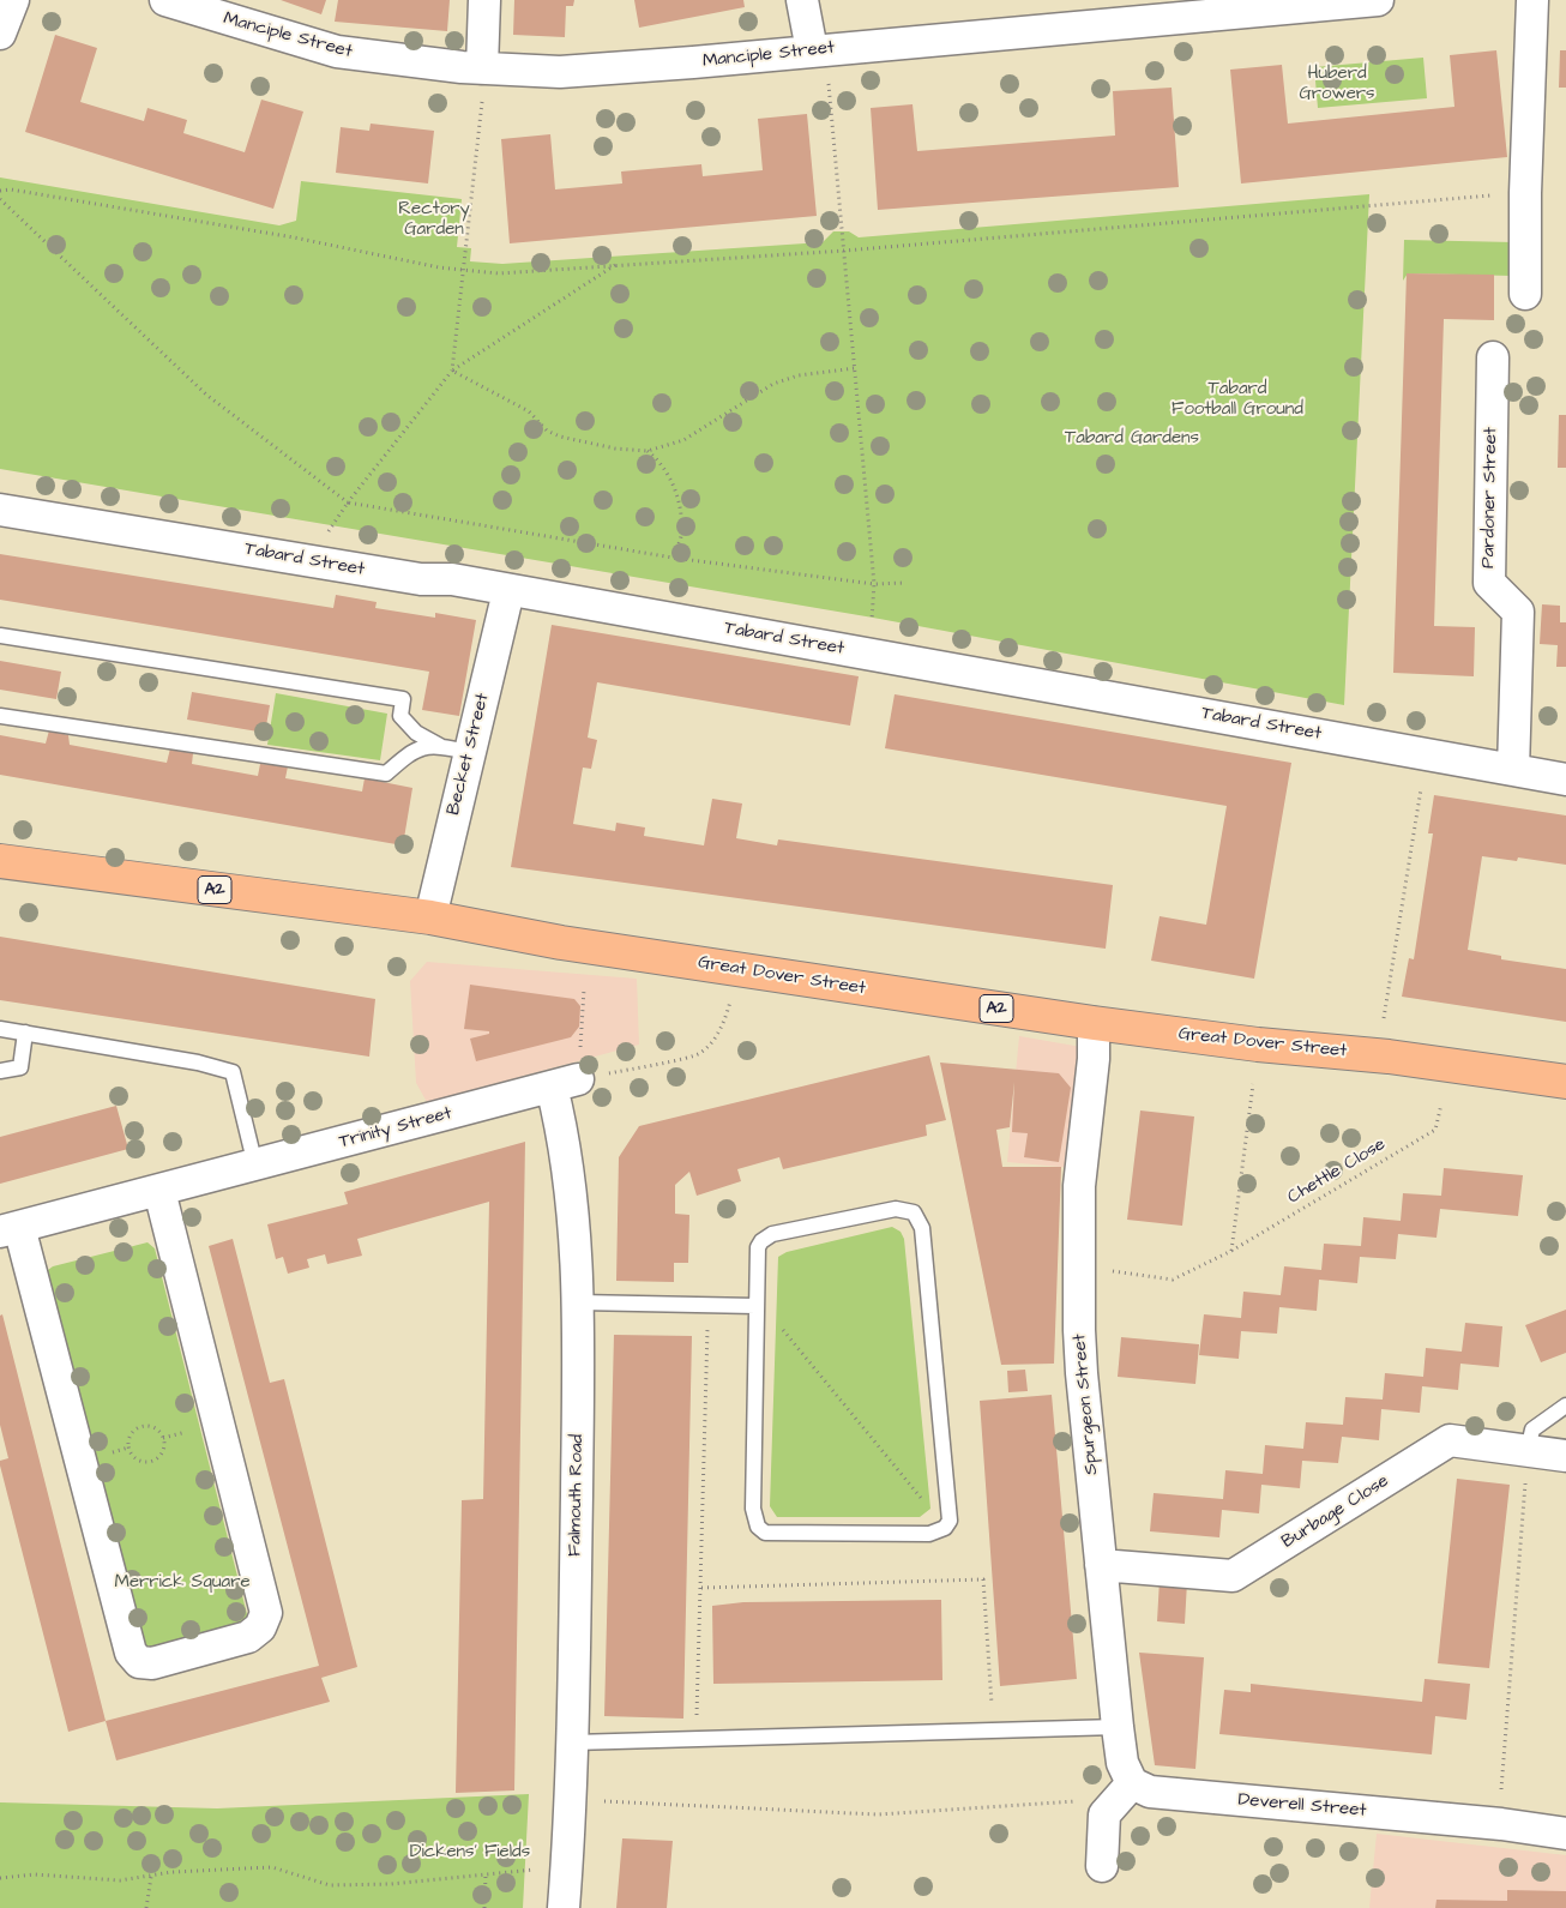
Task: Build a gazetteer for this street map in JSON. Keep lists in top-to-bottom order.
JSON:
{
  "streets": {
    "main road": ["A2", "Great Dover Street"],
    "street": [
      "Manciple Street",
      "Pardoner Street",
      "Tabard Street",
      "Becket Street",
      "Trinity Street",
      "Spurgeon Street",
      "Falmouth Road",
      "Burbage Close",
      "Deverell Street"
    ],
    "path": ["Chettle Close"]
  },
  "crossings": [
    ["Pardoner Street", "Tabard Street"],
    ["Tabard Street", "Becket Street"],
    ["Becket Street", "Great Dover Street"],
    ["Great Dover Street", "Spurgeon Street"],
    ["Trinity Street", "Falmouth Road"],
    ["Spurgeon Street", "Burbage Close"],
    ["Spurgeon Street", "Deverell Street"]
  ],
  "parks": [
    "Huberd Growers",
    "Rectory Garden",
    "Tabard Football Ground",
    "Tabard Gardens",
    "Merrick Square",
    "Dickens' Fields"
  ]
}
